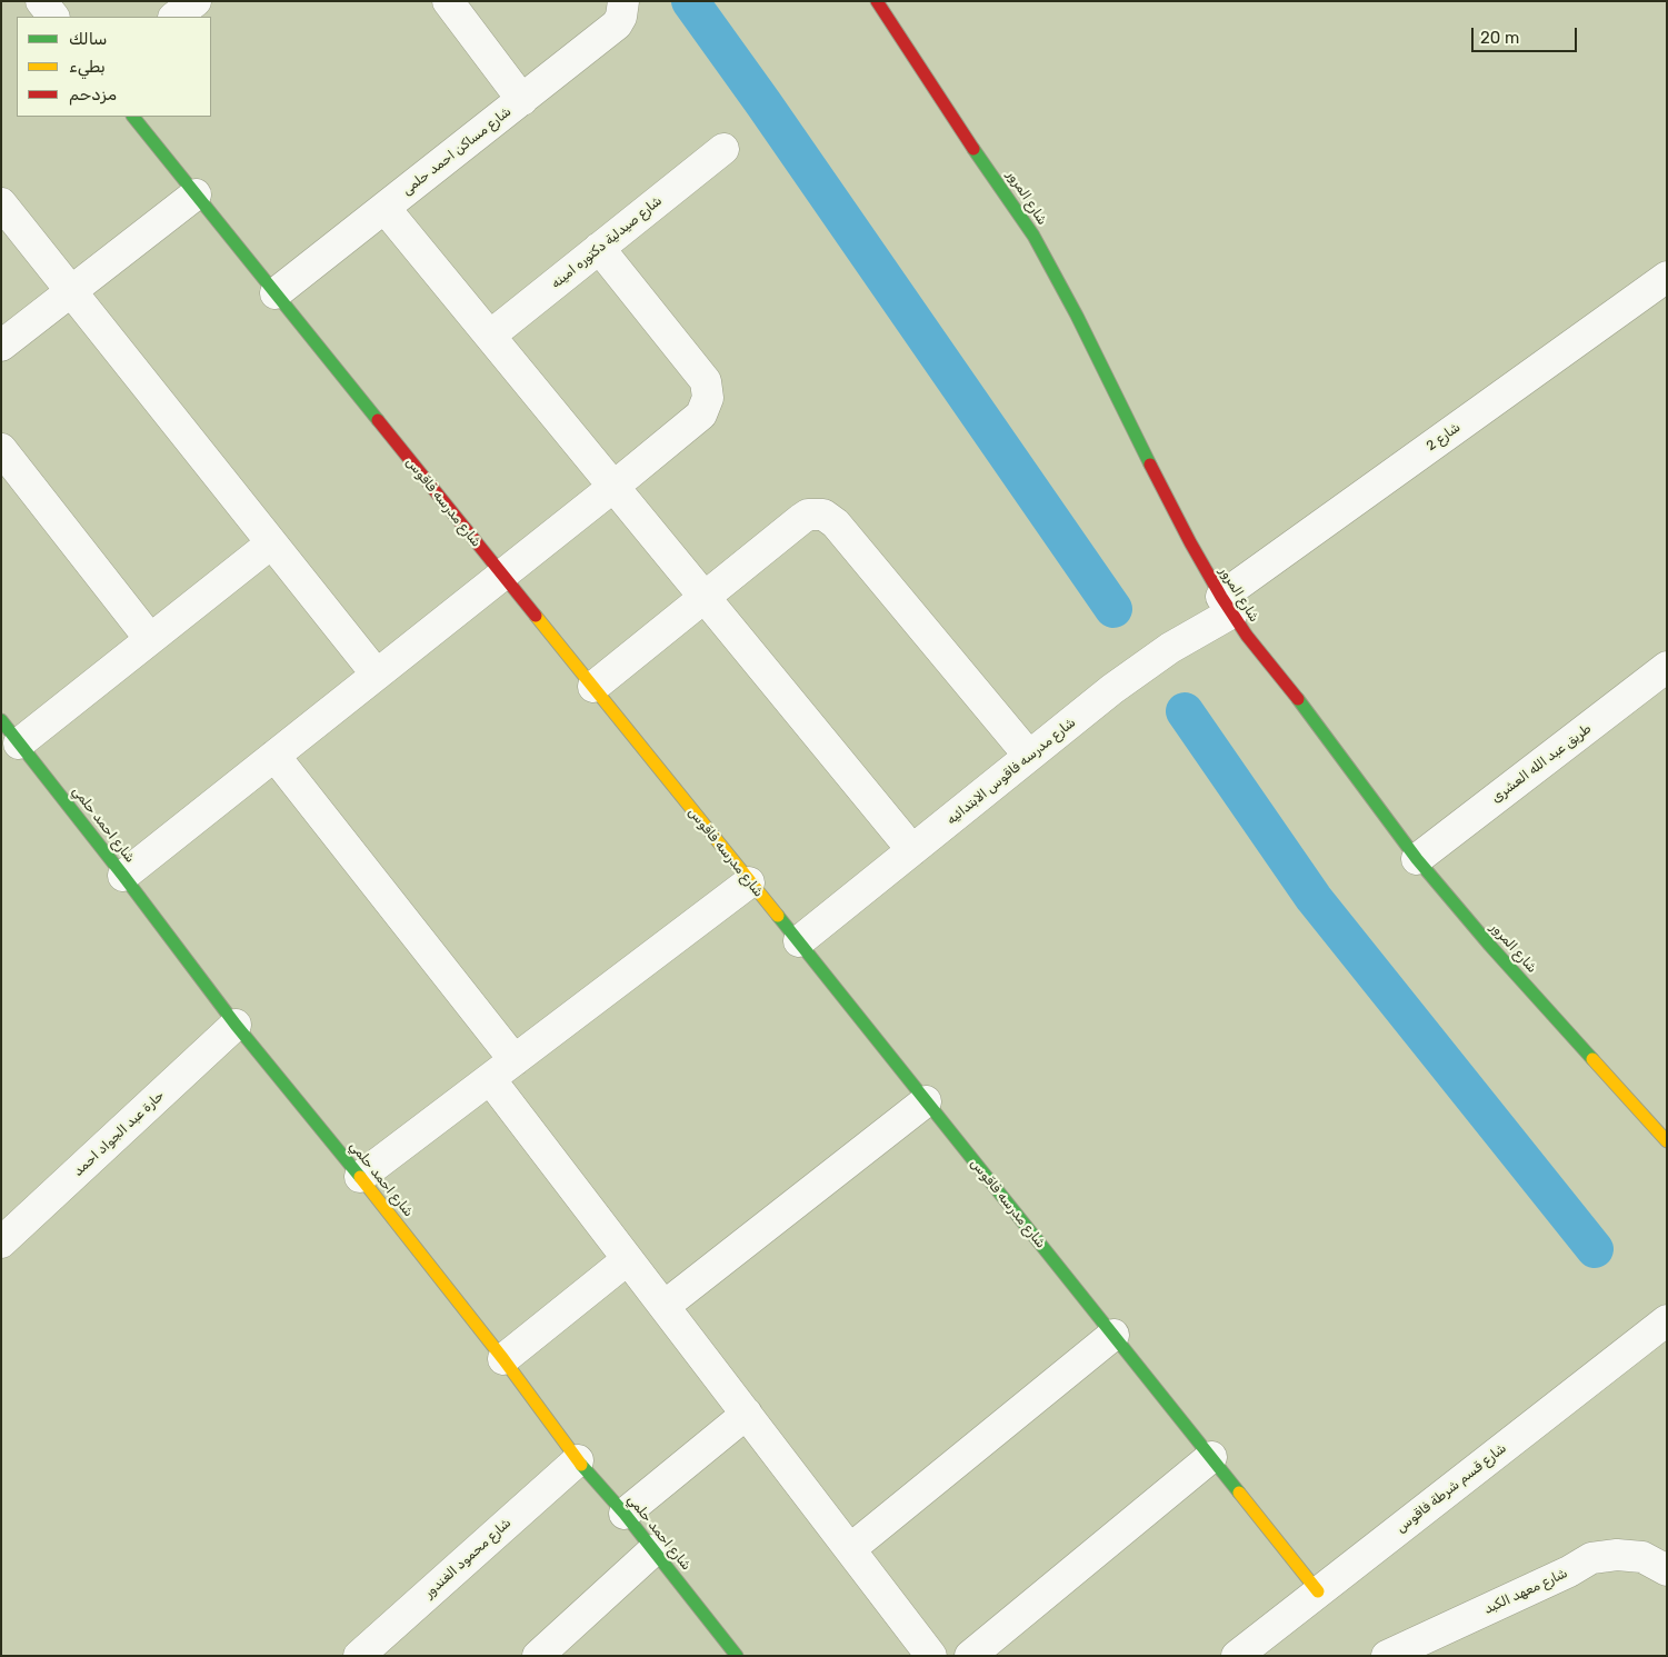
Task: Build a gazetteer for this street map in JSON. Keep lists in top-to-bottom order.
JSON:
{
  "streets": {
    "street": [
      "شارع مساكن احمد حلمى",
      "شارع المرور",
      "شارع صيدلية دكتوره امينه",
      "شارع 2",
      "شارع مدرسه فاقوس",
      "طريق عبد الله العشرى",
      "شارع مدرسه فاقوس الابتدائيه",
      "شارع احمد حلمي",
      "حارة عبد الجواد احمد",
      "شارع قسم شرطة فاقوس",
      "شارع محمود الغندور",
      "شارع معهد الكبد"
    ]
  },
  "crossings": [
    ["شارع مساكن احمد حلمى", "شارع مدرسه فاقوس"],
    ["شارع المرور", "شارع 2"],
    ["شارع المرور", "طريق عبد الله العشرى"],
    ["شارع المرور", "شارع مدرسه فاقوس الابتدائيه"],
    ["شارع 2", "شارع مدرسه فاقوس الابتدائيه"],
    ["شارع مدرسه فاقوس", "شارع مدرسه فاقوس الابتدائيه"],
    ["شارع مدرسه فاقوس", "شارع قسم شرطة فاقوس"],
    ["شارع احمد حلمي", "حارة عبد الجواد احمد"],
    ["شارع احمد حلمي", "شارع محمود الغندور"]
  ],
  "legend": ["سالك", "بطيء", "مزدحم"],
  "scale_bar": "20 m"
}
